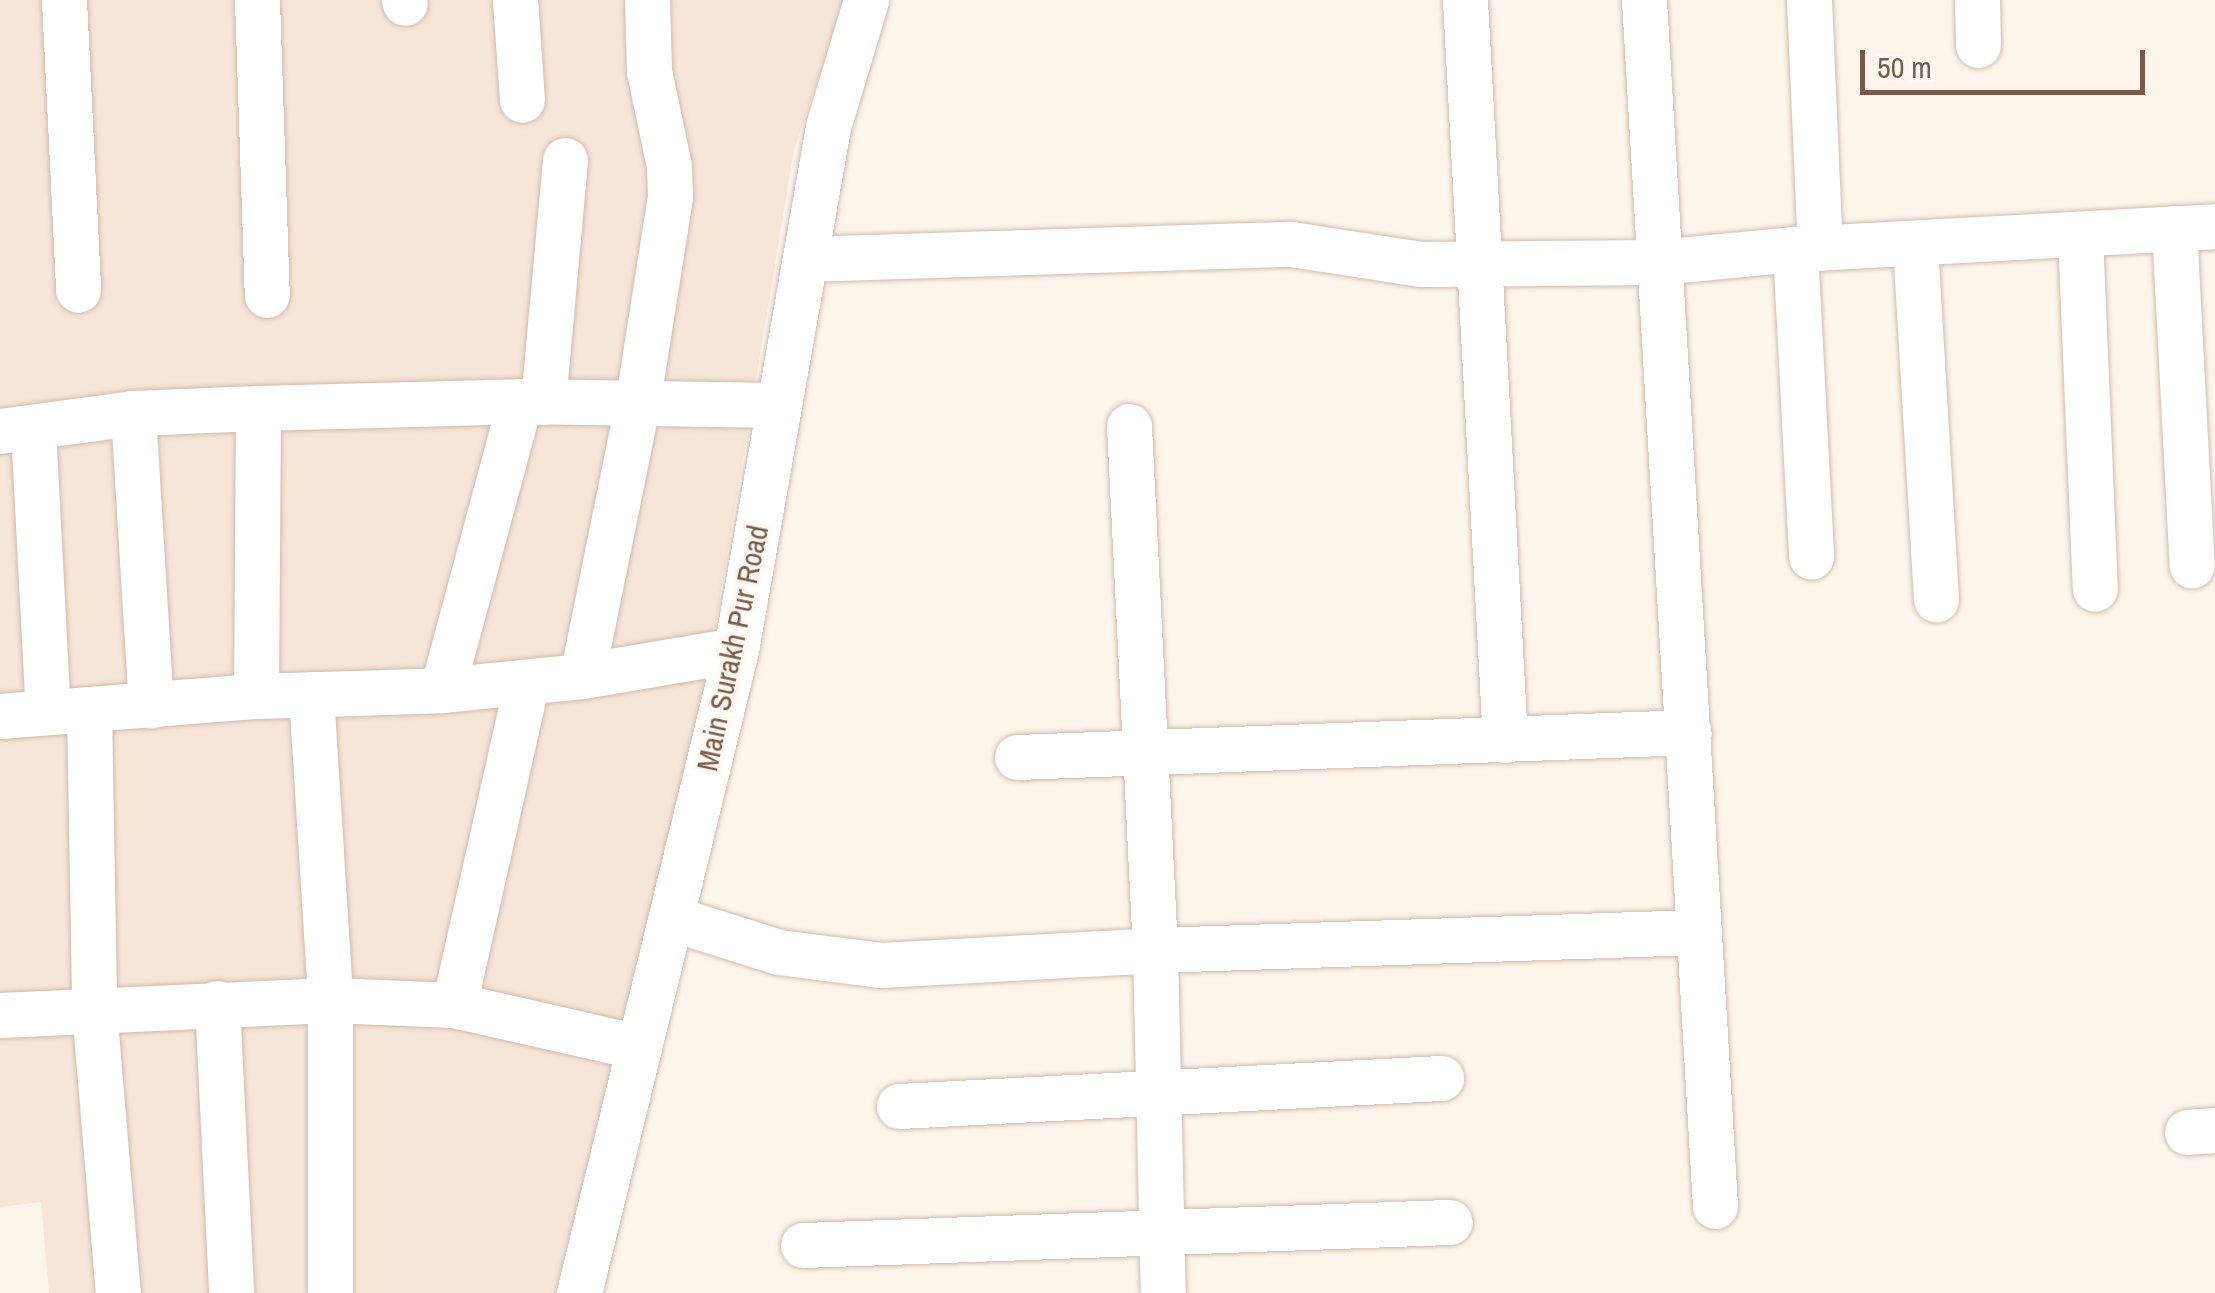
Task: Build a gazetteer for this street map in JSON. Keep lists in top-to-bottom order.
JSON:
{
  "streets": {
    "street": ["Main Surakh Pur Road"]
  },
  "scale_bar": "50 m"
}
